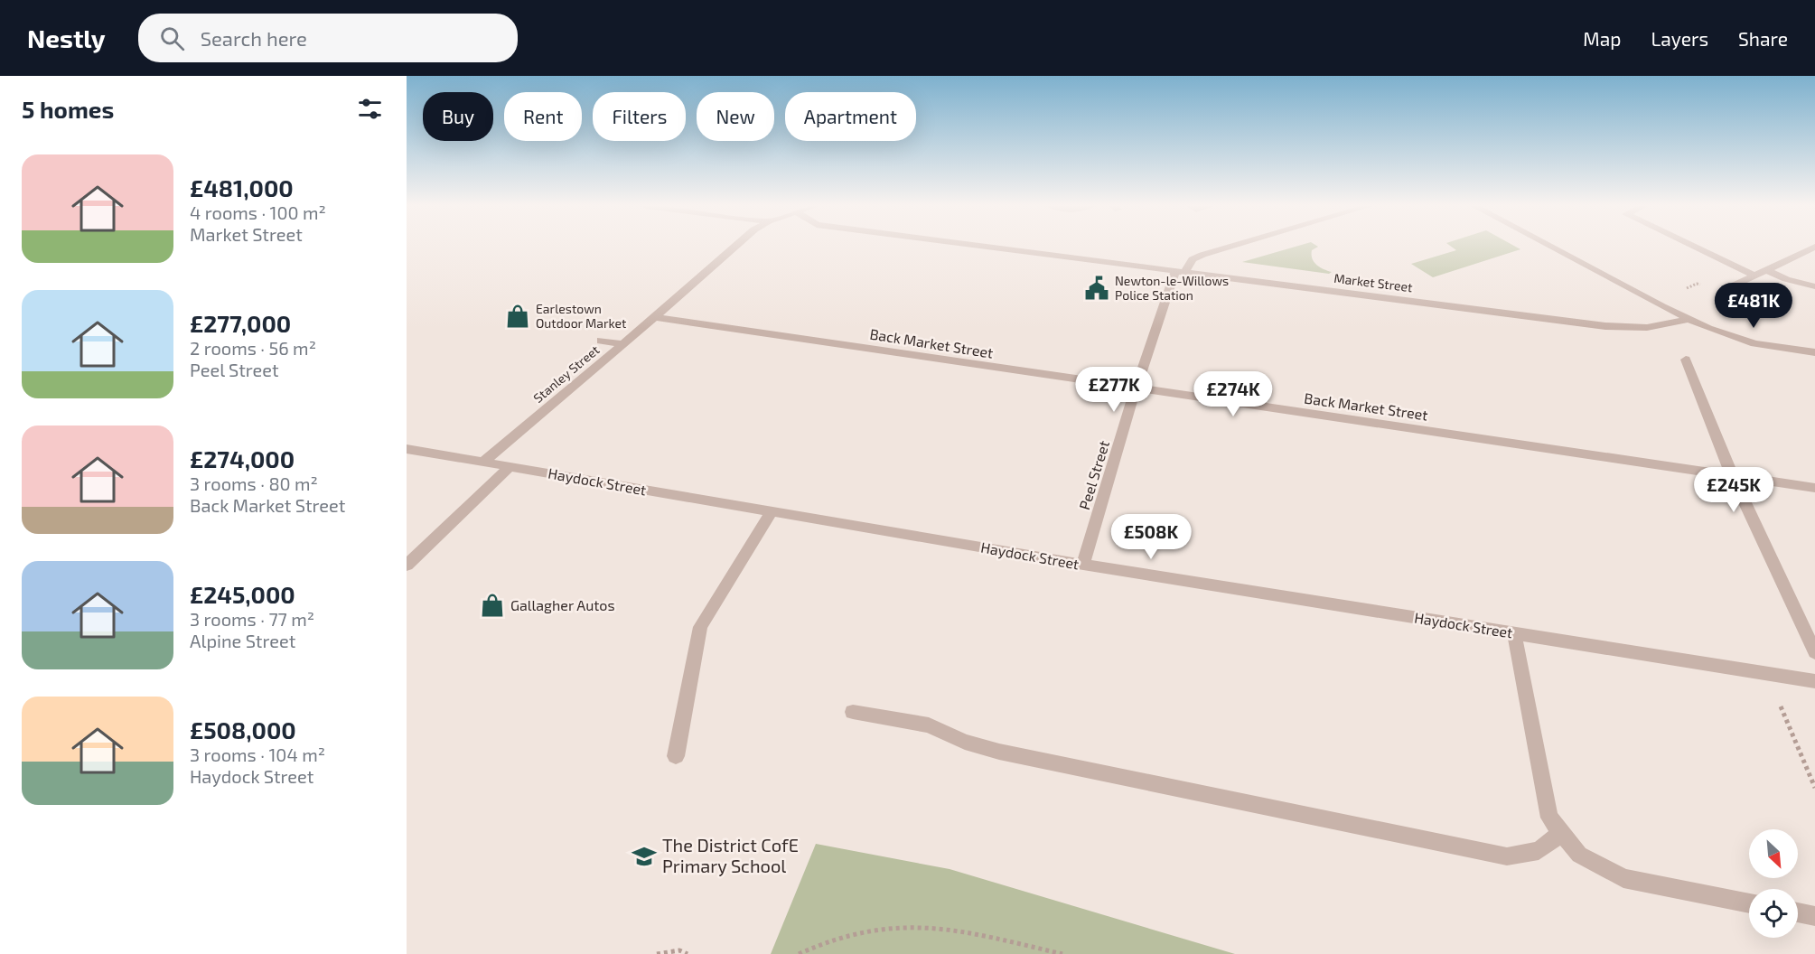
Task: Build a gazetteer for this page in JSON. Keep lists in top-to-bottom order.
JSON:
{
  "streets": {
    "street": [
      "Market Street",
      "Back Market Street",
      "Stanley Street",
      "Peel Street",
      "Haydock Street"
    ]
  },
  "crossings": [
    ["Market Street", "Peel Street"],
    ["Back Market Street", "Stanley Street"],
    ["Back Market Street", "Peel Street"],
    ["Stanley Street", "Haydock Street"],
    ["Peel Street", "Haydock Street"]
  ],
  "places": {
    "public building": ["Newton-le-Willows Police Station"],
    "shop": ["Earlestown Outdoor Market", "Gallagher Autos"],
    "school or university": ["The District CofE Primary School"]
  },
  "north": "bottom right",
  "page": {
    "header": "Nestly",
    "search": "Search here",
    "nav": ["Map", "Layers", "Share"],
    "heading": "5 homes",
    "chip": [
      "Buy",
      "Rent",
      "Filters",
      "New",
      "Apartment"
    ],
    "list": [
      {
        "name": "£481,000",
        "note": "4 rooms · 100 m² · Market Street"
      },
      {
        "name": "£277,000",
        "note": "2 rooms · 56 m² · Peel Street"
      },
      {
        "name": "£274,000",
        "note": "3 rooms · 80 m² · Back Market Street"
      },
      {
        "name": "£245,000",
        "note": "3 rooms · 77 m² · Alpine Street"
      },
      {
        "name": "£508,000",
        "note": "3 rooms · 104 m² · Haydock Street"
      }
    ],
    "price": [
      "£481K",
      "£277K",
      "£274K",
      "£245K",
      "£508K"
    ]
  }
}
